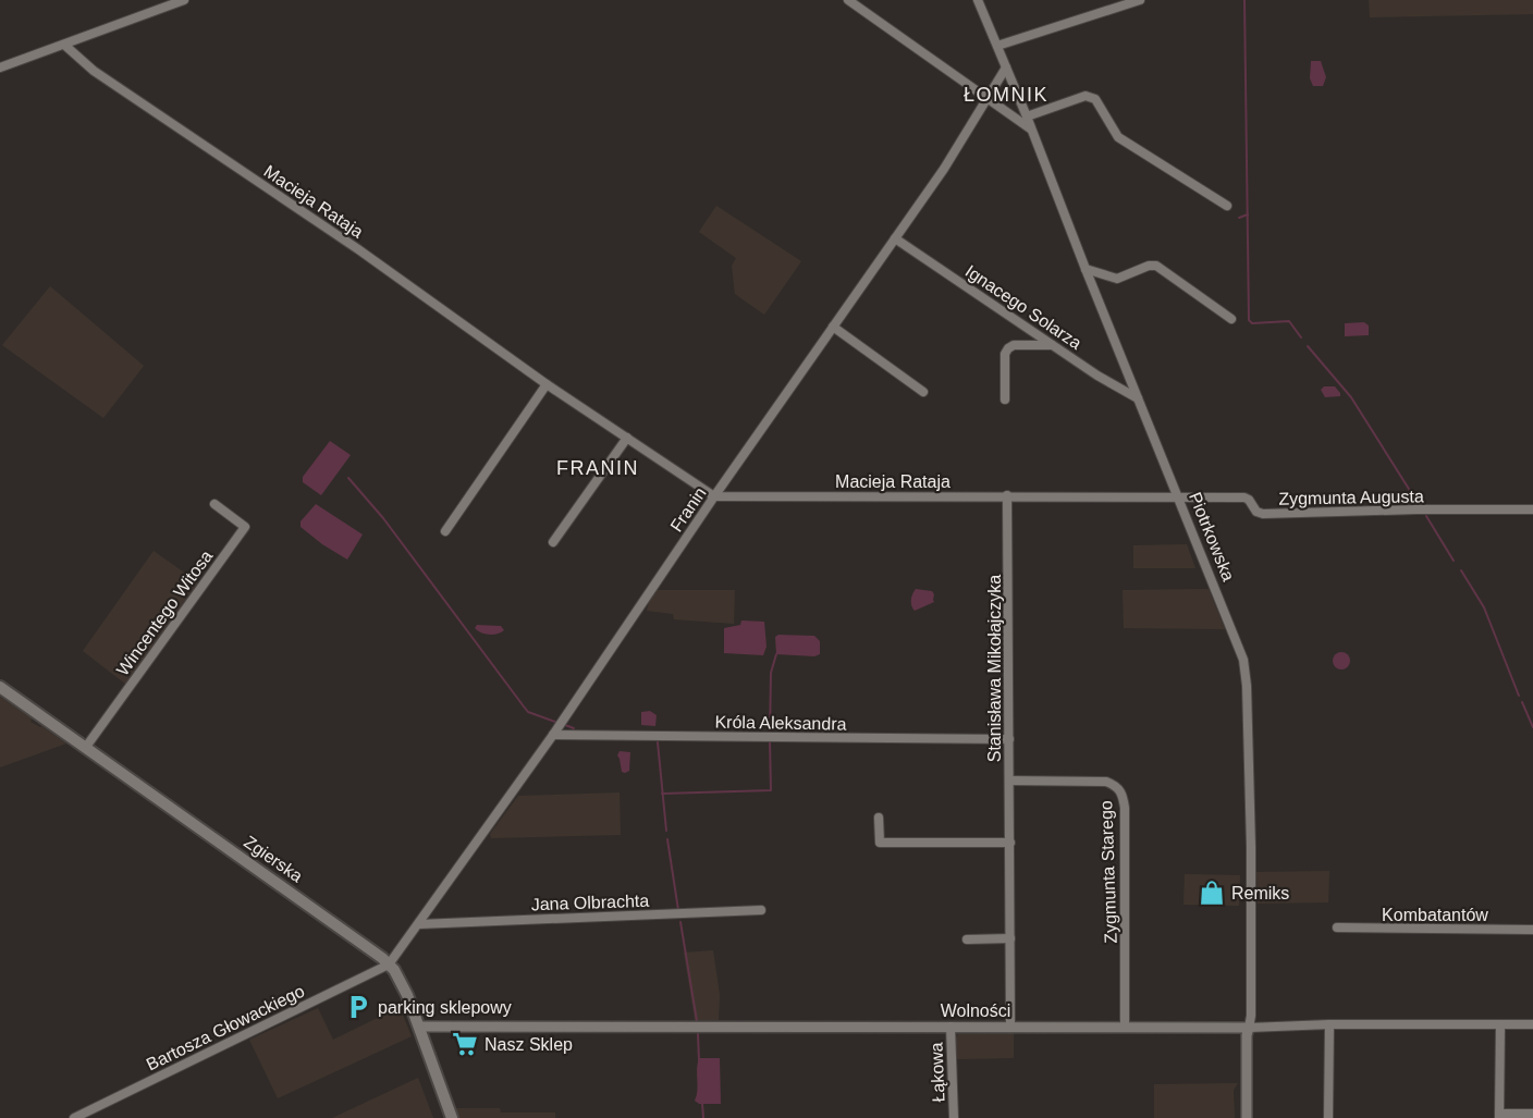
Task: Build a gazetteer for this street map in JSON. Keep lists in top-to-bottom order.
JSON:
{
  "streets": {
    "main road": ["Zgierska"],
    "street": [
      "Macieja Rataja",
      "Ignacego Solarza",
      "Zygmunta Augusta",
      "Franin",
      "Piotrkowska",
      "Wincentego Witosa",
      "Stanisława Mikołajczyka",
      "Króla Aleksandra",
      "Zygmunta Starego",
      "Jana Olbrachta",
      "Kombatantów",
      "Wolności",
      "Bartosza Głowackiego",
      "Łąkowa"
    ]
  },
  "crossings": [
    ["Macieja Rataja", "Zygmunta Augusta"],
    ["Macieja Rataja", "Franin"],
    ["Macieja Rataja", "Piotrkowska"],
    ["Macieja Rataja", "Stanisława Mikołajczyka"],
    ["Ignacego Solarza", "Franin"],
    ["Ignacego Solarza", "Piotrkowska"],
    ["Zygmunta Augusta", "Piotrkowska"],
    ["Franin", "Piotrkowska"],
    ["Franin", "Króla Aleksandra"],
    ["Franin", "Zgierska"],
    ["Franin", "Jana Olbrachta"],
    ["Franin", "Bartosza Głowackiego"],
    ["Piotrkowska", "Wolności"],
    ["Wincentego Witosa", "Zgierska"],
    ["Stanisława Mikołajczyka", "Króla Aleksandra"],
    ["Stanisława Mikołajczyka", "Zygmunta Starego"],
    ["Stanisława Mikołajczyka", "Wolności"],
    ["Zgierska", "Wolności"],
    ["Zgierska", "Bartosza Głowackiego"],
    ["Zygmunta Starego", "Wolności"],
    ["Wolności", "Łąkowa"]
  ],
  "districts": ["ŁOMNIK", "FRANIN"],
  "places": {
    "shop": ["Remiks"],
    "parking": ["parking sklepowy"],
    "supermarket": ["Nasz Sklep"]
  }
}
